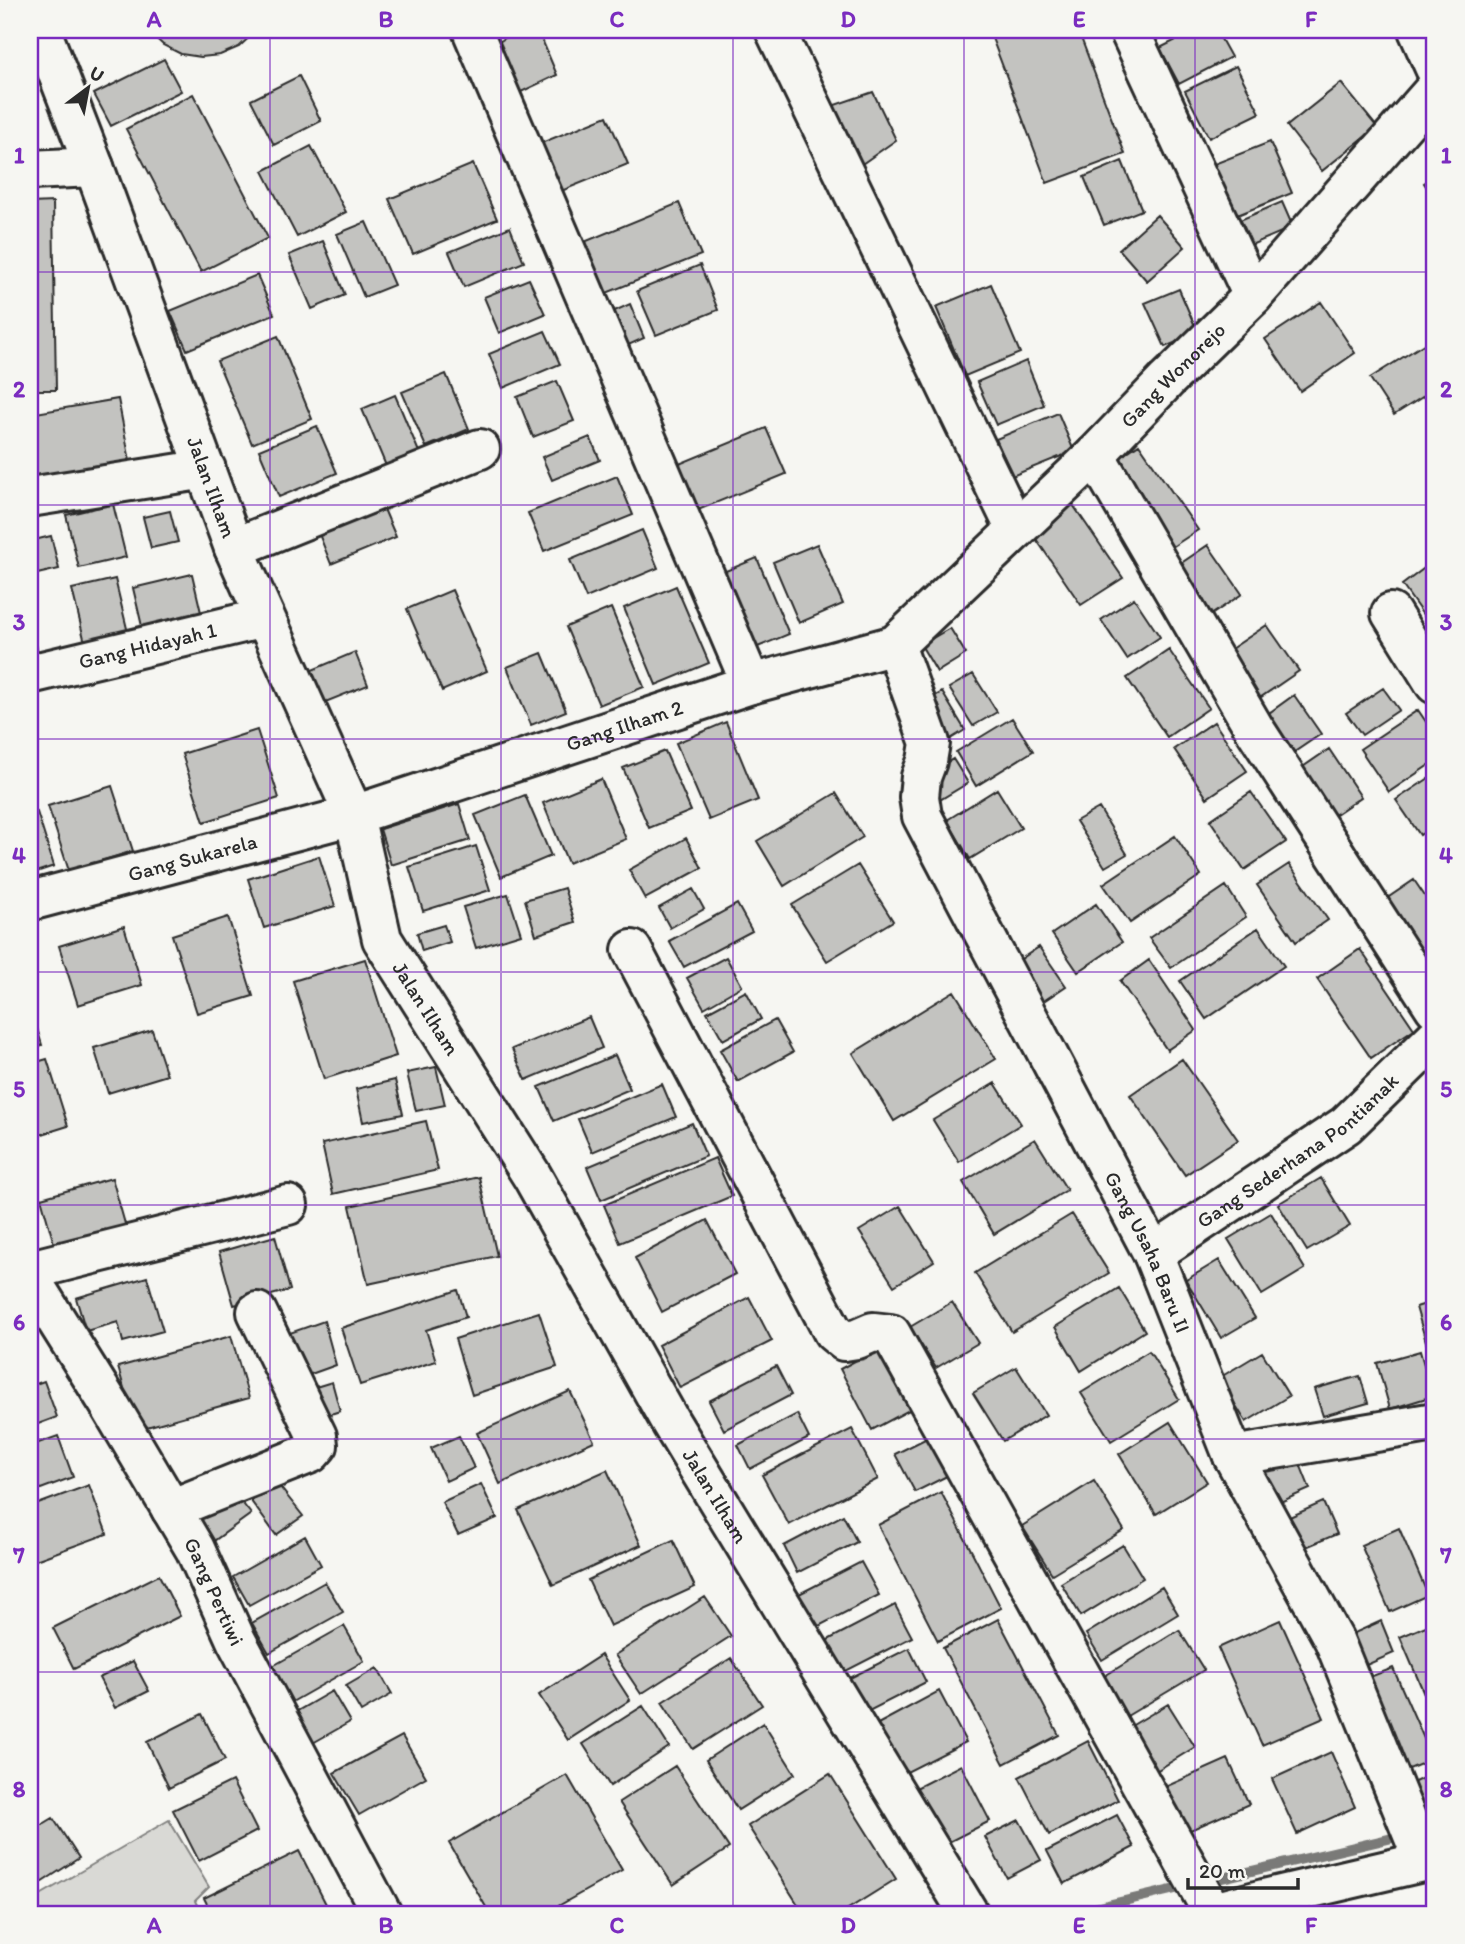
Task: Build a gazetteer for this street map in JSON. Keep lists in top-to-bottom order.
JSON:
{
  "streets": {
    "street": [
      "Gang Wonorejo",
      "Jalan Ilham",
      "Gang Hidayah 1",
      "Gang Ilham 2",
      "Gang Sukarela",
      "Gang Sederhana Pontianak",
      "Gang Usaha Baru II",
      "Gang Pertiwi"
    ]
  },
  "crossings": [
    ["Gang Wonorejo", "Gang Ilham 2"],
    ["Gang Wonorejo", "Gang Usaha Baru II"],
    ["Jalan Ilham", "Gang Hidayah 1"],
    ["Jalan Ilham", "Gang Ilham 2"],
    ["Jalan Ilham", "Gang Sukarela"],
    ["Gang Ilham 2", "Gang Sukarela"],
    ["Gang Ilham 2", "Gang Usaha Baru II"],
    ["Gang Sederhana Pontianak", "Gang Usaha Baru II"]
  ],
  "scale_bar": "20 m",
  "north": "top right",
  "grid": {
    "columns": [
      "A",
      "B",
      "C",
      "D",
      "E",
      "F"
    ],
    "rows": [
      "1",
      "2",
      "3",
      "4",
      "5",
      "6",
      "7",
      "8"
    ]
  }
}
